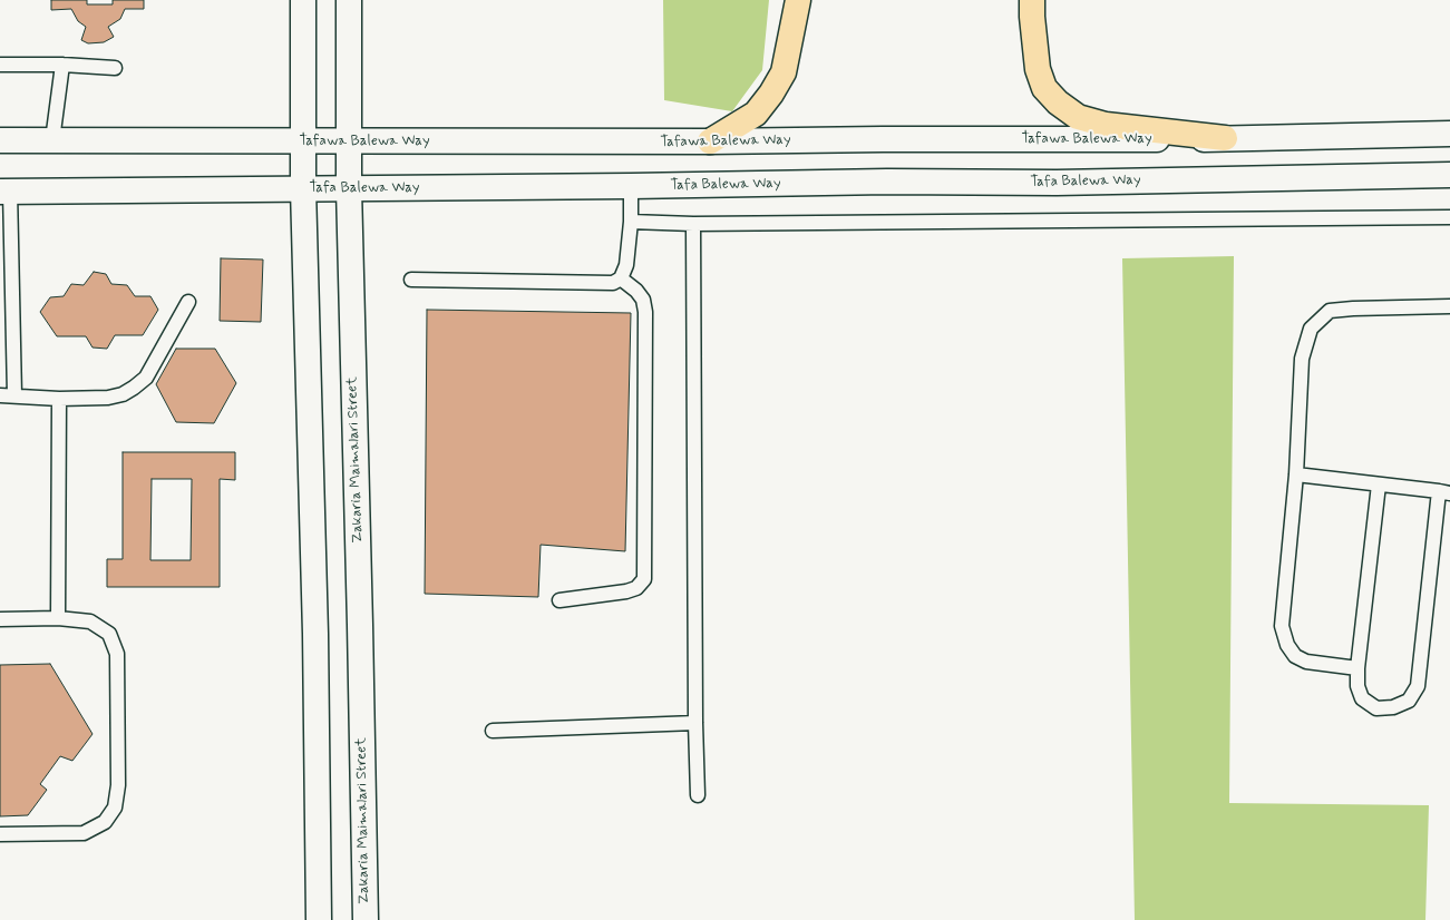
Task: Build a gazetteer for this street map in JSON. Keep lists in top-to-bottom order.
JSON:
{
  "streets": {
    "main road": ["Tafawa Balewa Way", "Tafa Balewa Way", "Zakaria Maimalari Street"]
  },
  "crossings": [
    ["Tafawa Balewa Way", "Zakaria Maimalari Street"],
    ["Tafa Balewa Way", "Zakaria Maimalari Street"]
  ]
}
